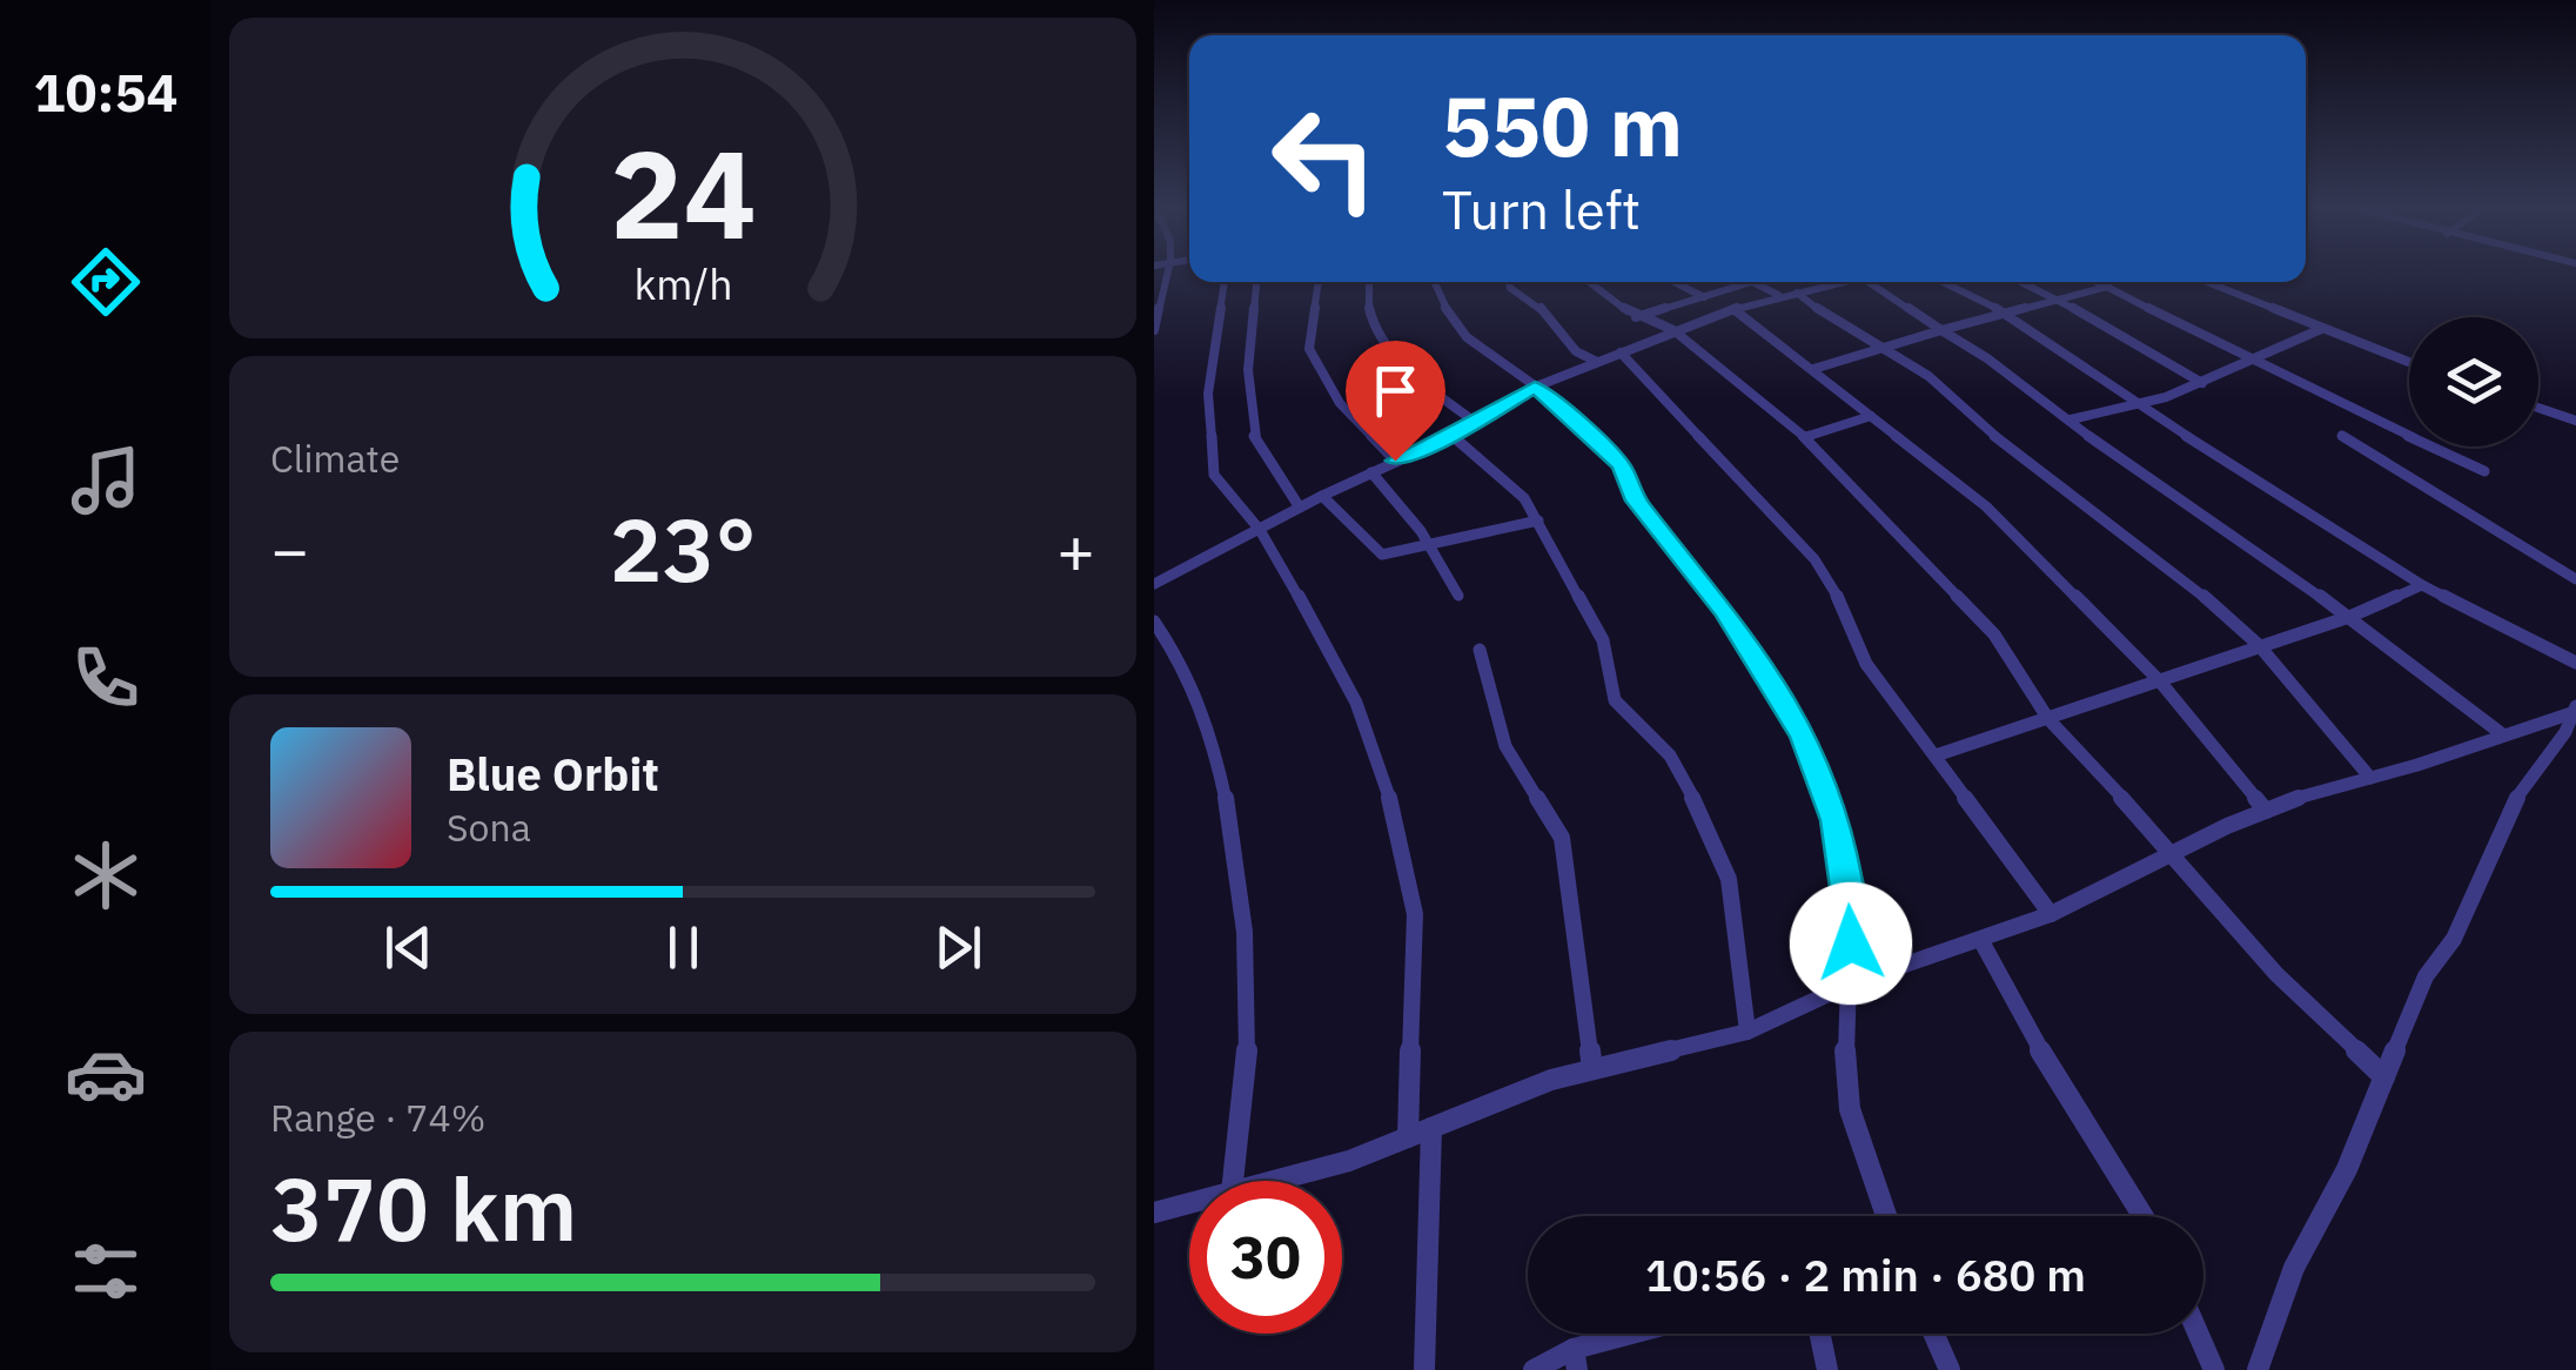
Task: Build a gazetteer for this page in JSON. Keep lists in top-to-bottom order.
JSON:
{
  "page": {
    "tabs": "10:54",
    "turn": ["550 m", "Turn left"],
    "tile": [
      "Climate",
      ["Range · 74%", "370 km"]
    ],
    "heat": ["−", "23°", "+"],
    "song": ["Blue Orbit", "Sona"],
    "limit": "30",
    "trip": "10:56 · 2 min · 680 m",
    "gauge": ["24", "km/h"]
  }
}
